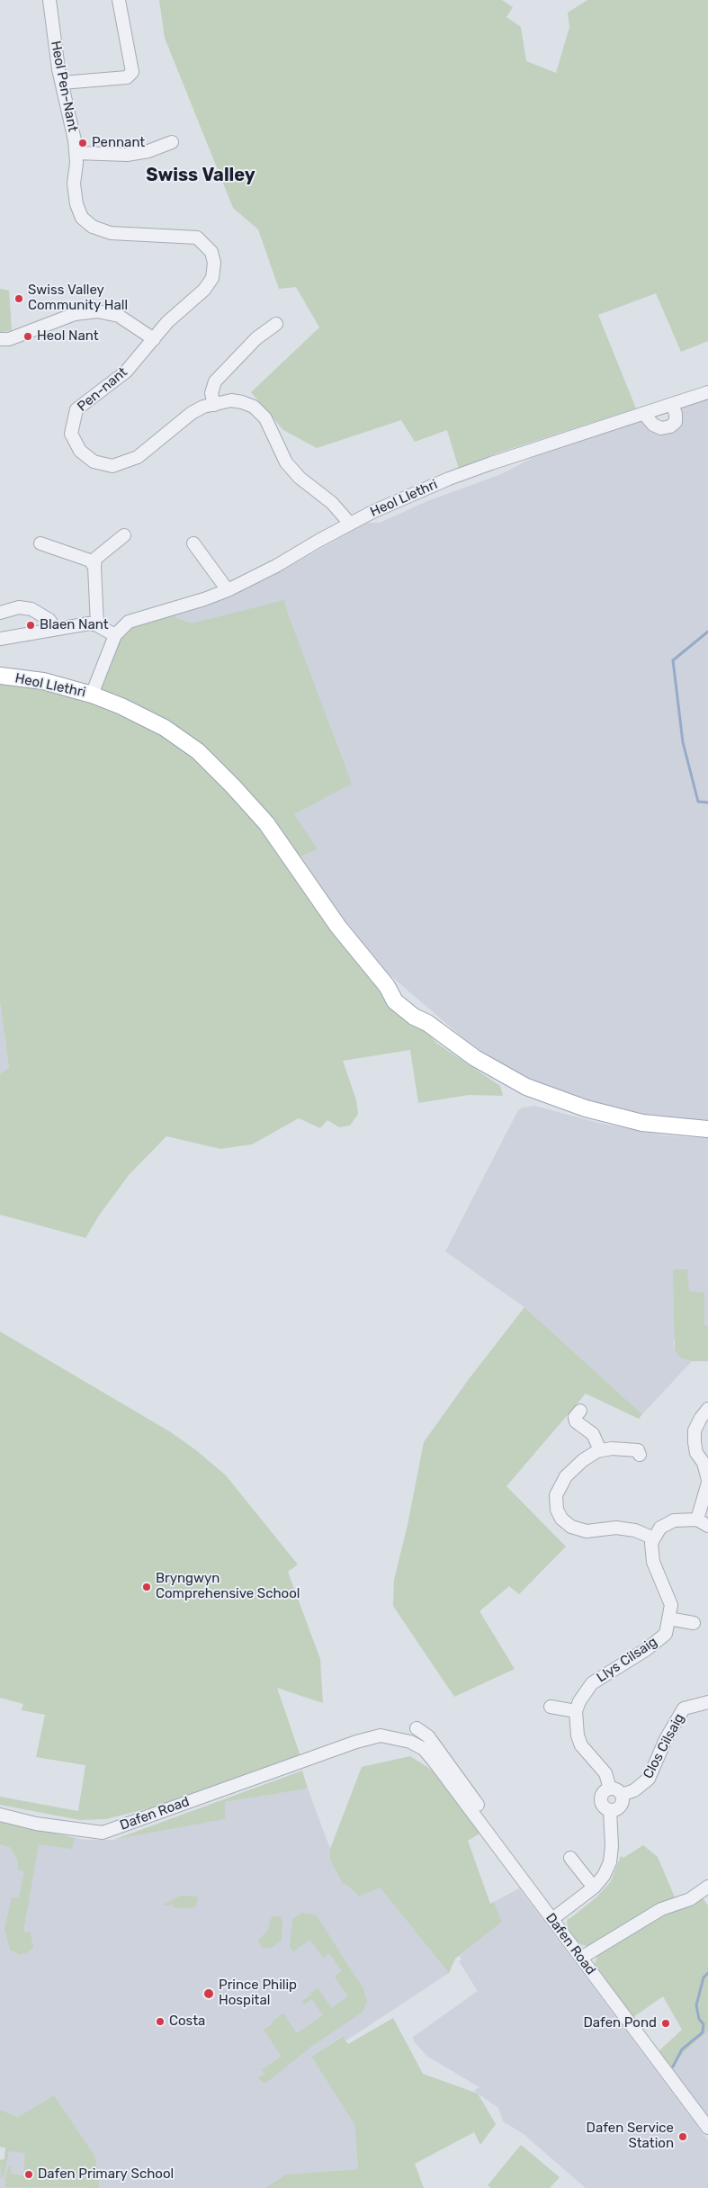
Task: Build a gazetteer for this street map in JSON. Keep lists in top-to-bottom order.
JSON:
{
  "streets": {
    "main road": ["Heol Llethri"],
    "street": [
      "Heol Pen-Nant",
      "Pen-nant",
      "Llys Cilsaig",
      "Clos Cilsaig",
      "Dafen Road"
    ]
  },
  "crossings": [
    ["Heol Pen-Nant", "Pen-nant"],
    ["Pen-nant", "Heol Llethri"]
  ],
  "districts": ["Swiss Valley"],
  "places": [
    "Pennant",
    "Swiss Valley Community Hall",
    "Heol Nant",
    "Blaen Nant",
    "Bryngwyn Comprehensive School",
    "Prince Philip Hospital",
    "Costa",
    "Dafen Pond",
    "Dafen Service Station",
    "Dafen Primary School"
  ]
}
